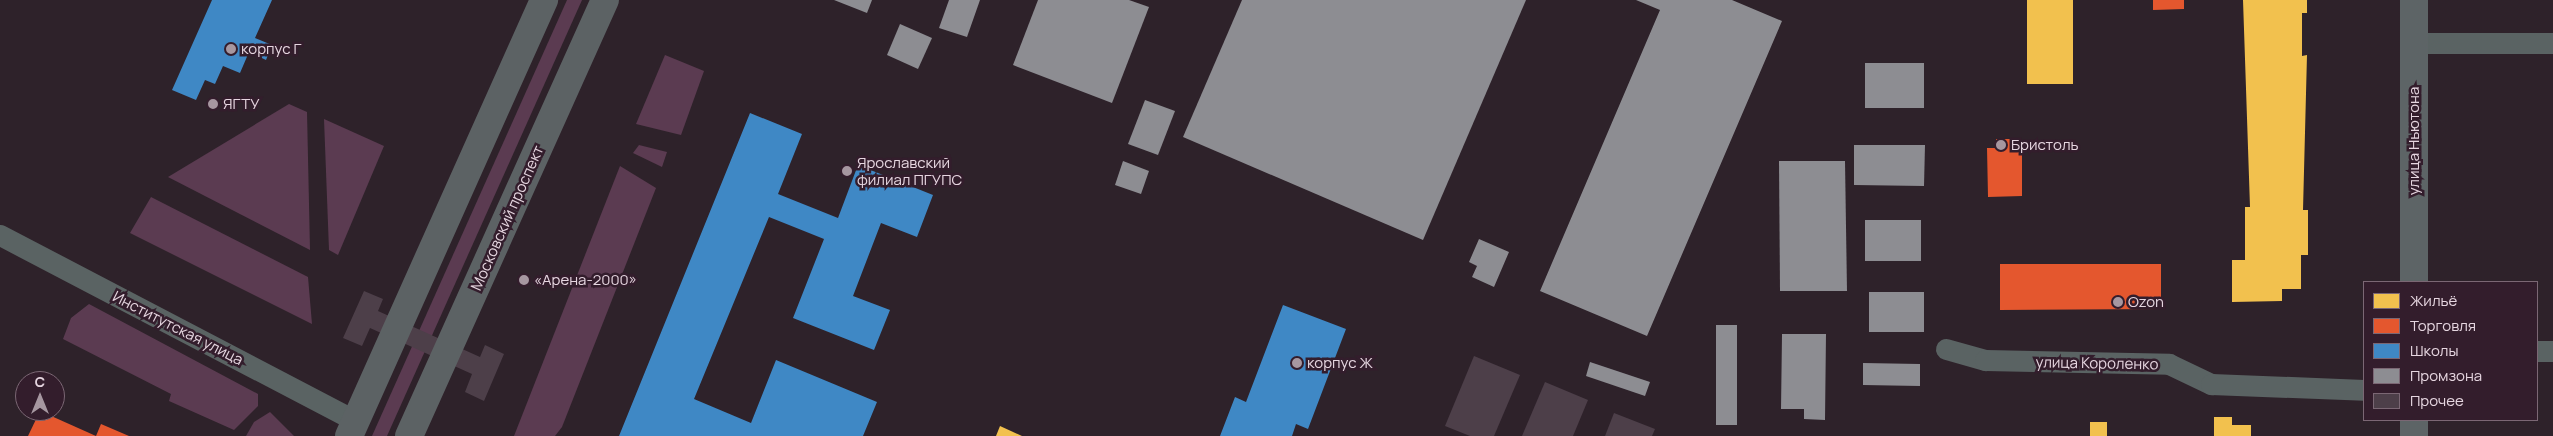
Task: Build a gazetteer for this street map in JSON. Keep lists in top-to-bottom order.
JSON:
{
  "streets": {
    "main road": ["Московский проспект"],
    "street": ["улица Ньютона", "Институтская улица", "улица Короленко"]
  },
  "places": [
    "корпус Г",
    "ЯГТУ",
    "Бристоль",
    "Ярославский филиал ПГУПС",
    "«Арена-2000»",
    "Ozon",
    "корпус Ж"
  ],
  "legend": [
    "Жильё",
    "Торговля",
    "Школы",
    "Промзона",
    "Прочее"
  ],
  "north": "top"
}
